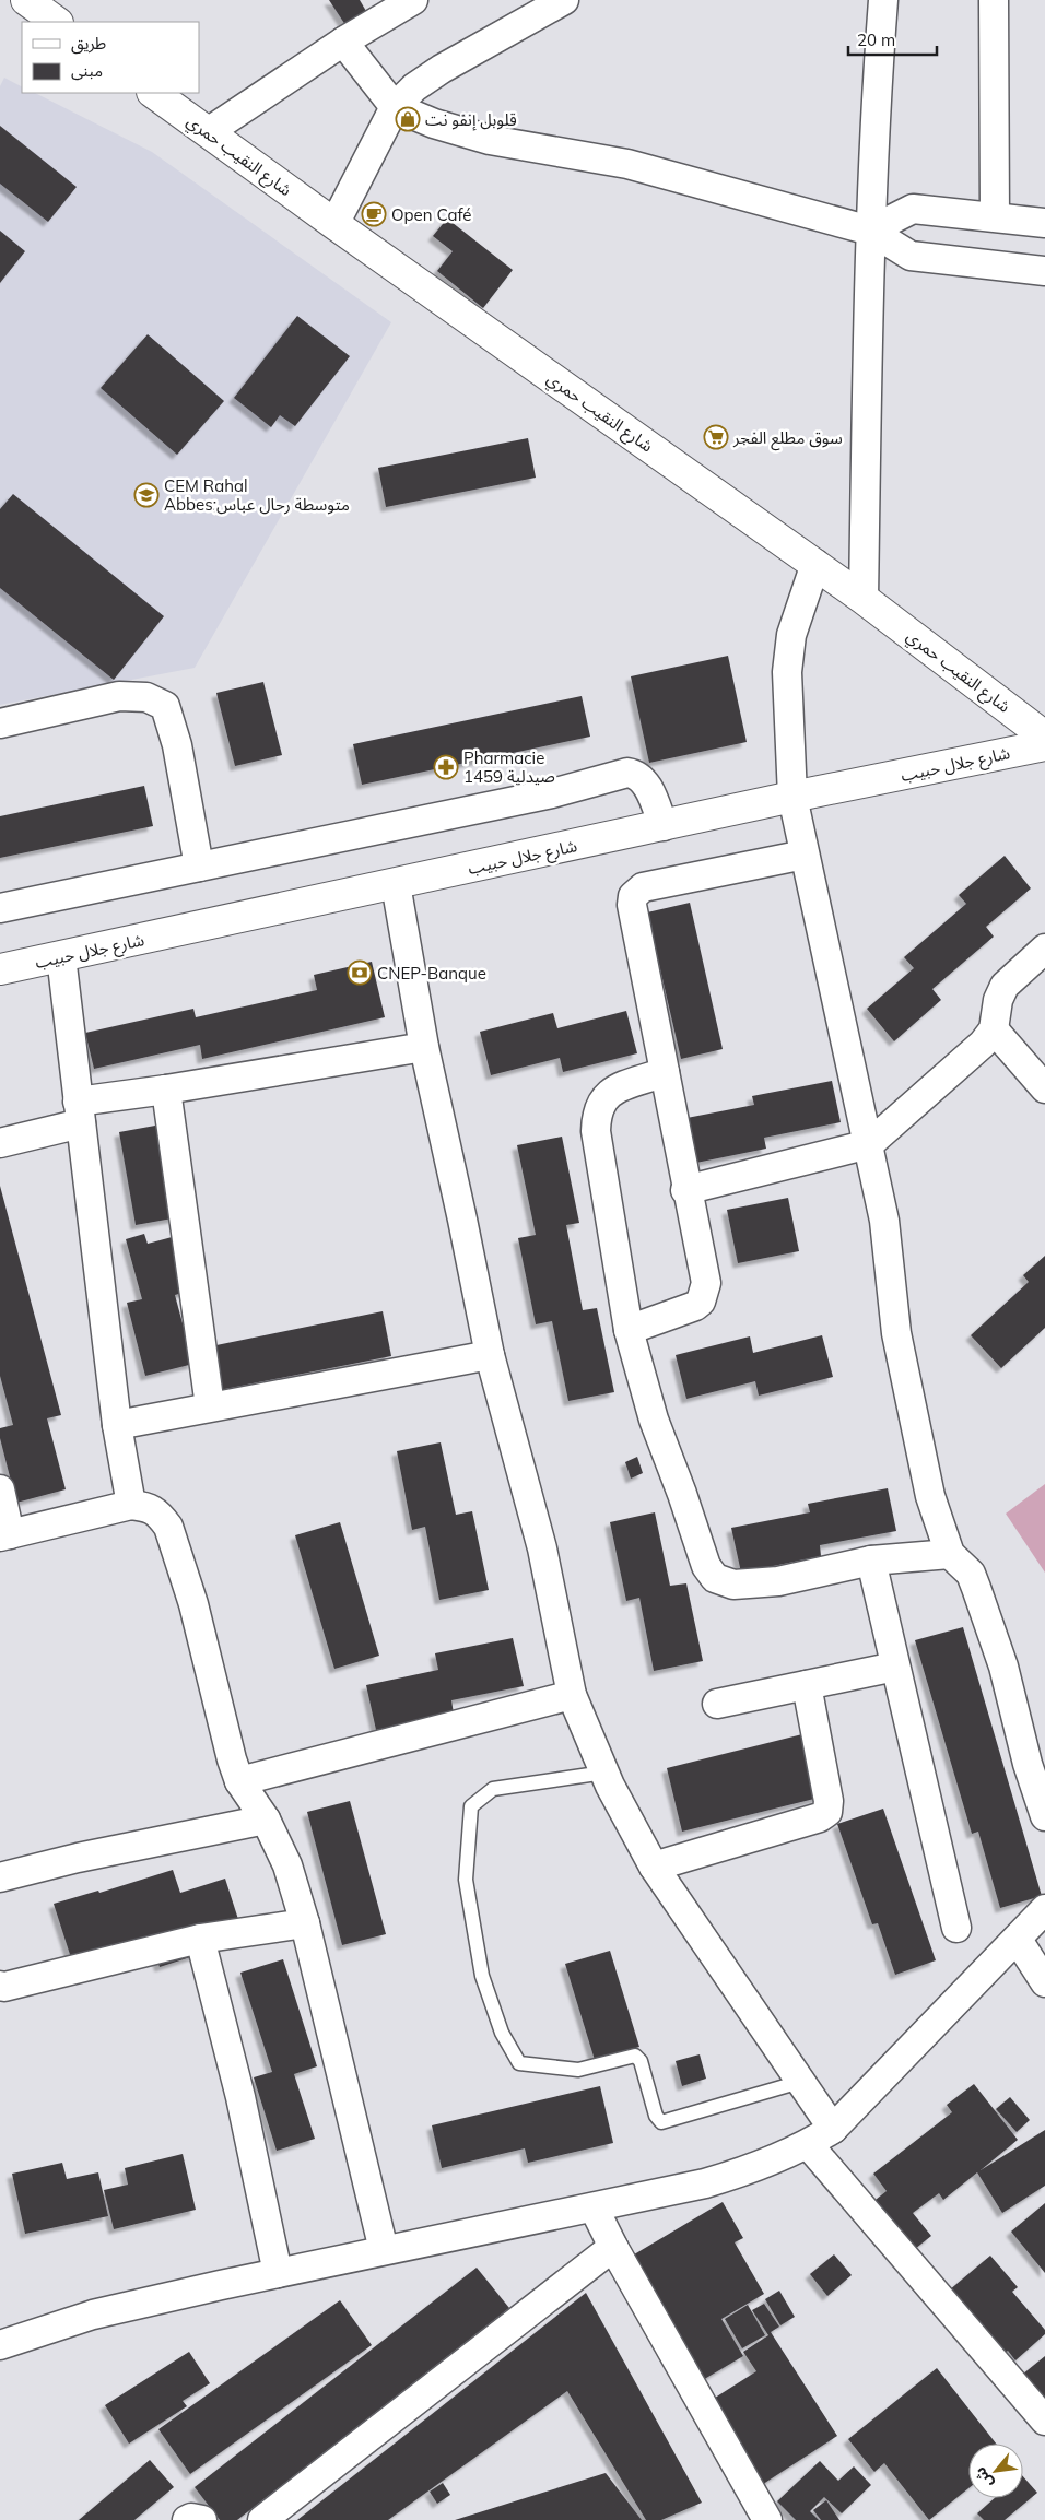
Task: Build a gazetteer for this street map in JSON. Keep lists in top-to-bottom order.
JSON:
{
  "streets": {
    "main road": ["شارع النقيب حمري", "شارع جلال حبيب"]
  },
  "places": {
    "shop": ["قلوبل إنفو نت"],
    "cafe": ["Open Café"],
    "supermarket": ["سوق مطلع الفجر"],
    "school or university": ["CEM Rahal Abbes;متوسطة رحال عباس"],
    "pharmacy": ["Pharmacie 1459 صيدلية"],
    "bank": ["CNEP-Banque"]
  },
  "legend": ["طريق", "مبنى"],
  "scale_bar": "20 m",
  "north": "bottom left"
}
